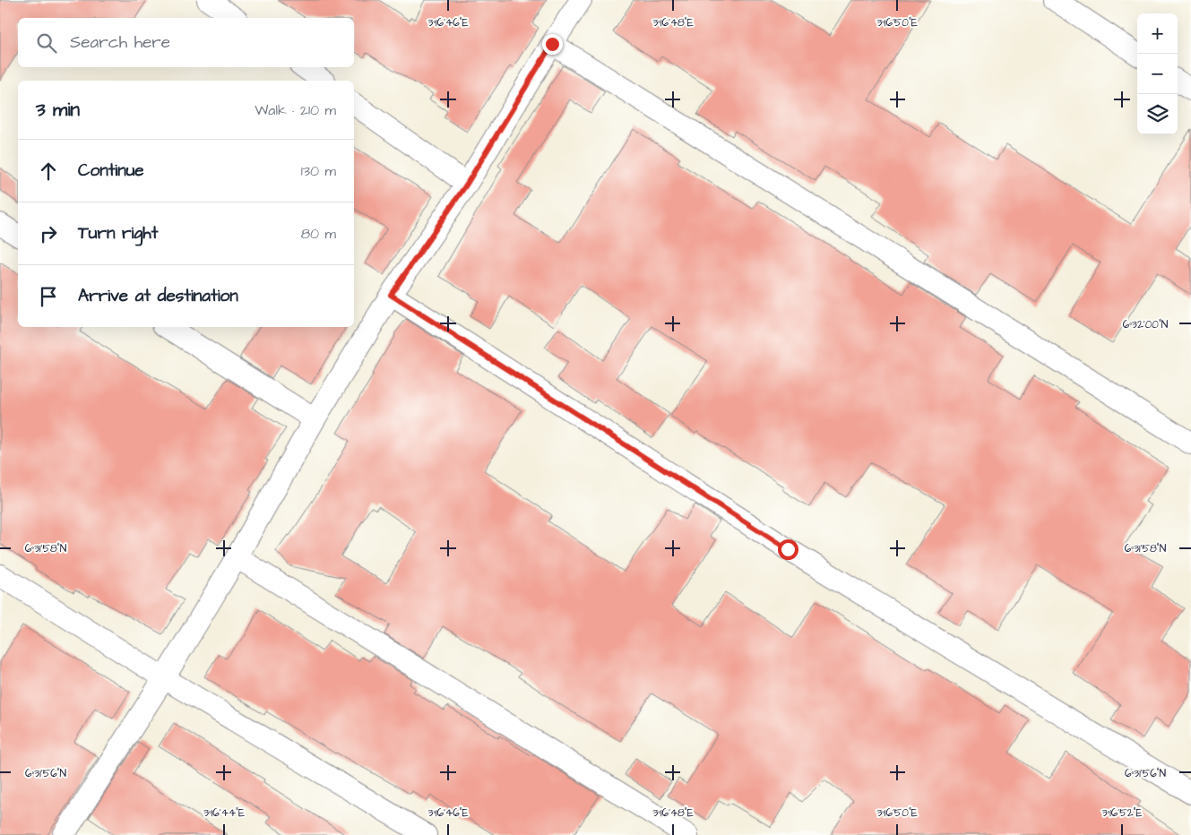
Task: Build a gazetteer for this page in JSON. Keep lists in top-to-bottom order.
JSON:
{
  "page": {
    "map_buttons": ["+", "−"],
    "search": "Search here",
    "heading": ["3 min", "Walk · 210 m"],
    "list": [
      ["Continue", "130 m"],
      ["Turn right", "80 m"],
      "Arrive at destination"
    ]
  },
  "coordinates": [
    "3°16'46\"E",
    "3°16'48\"E",
    "3°16'50\"E",
    "6°32'00\"N",
    "6°31'58\"N",
    "6°31'56\"N",
    "3°16'44\"E",
    "3°16'52\"E"
  ]
}
